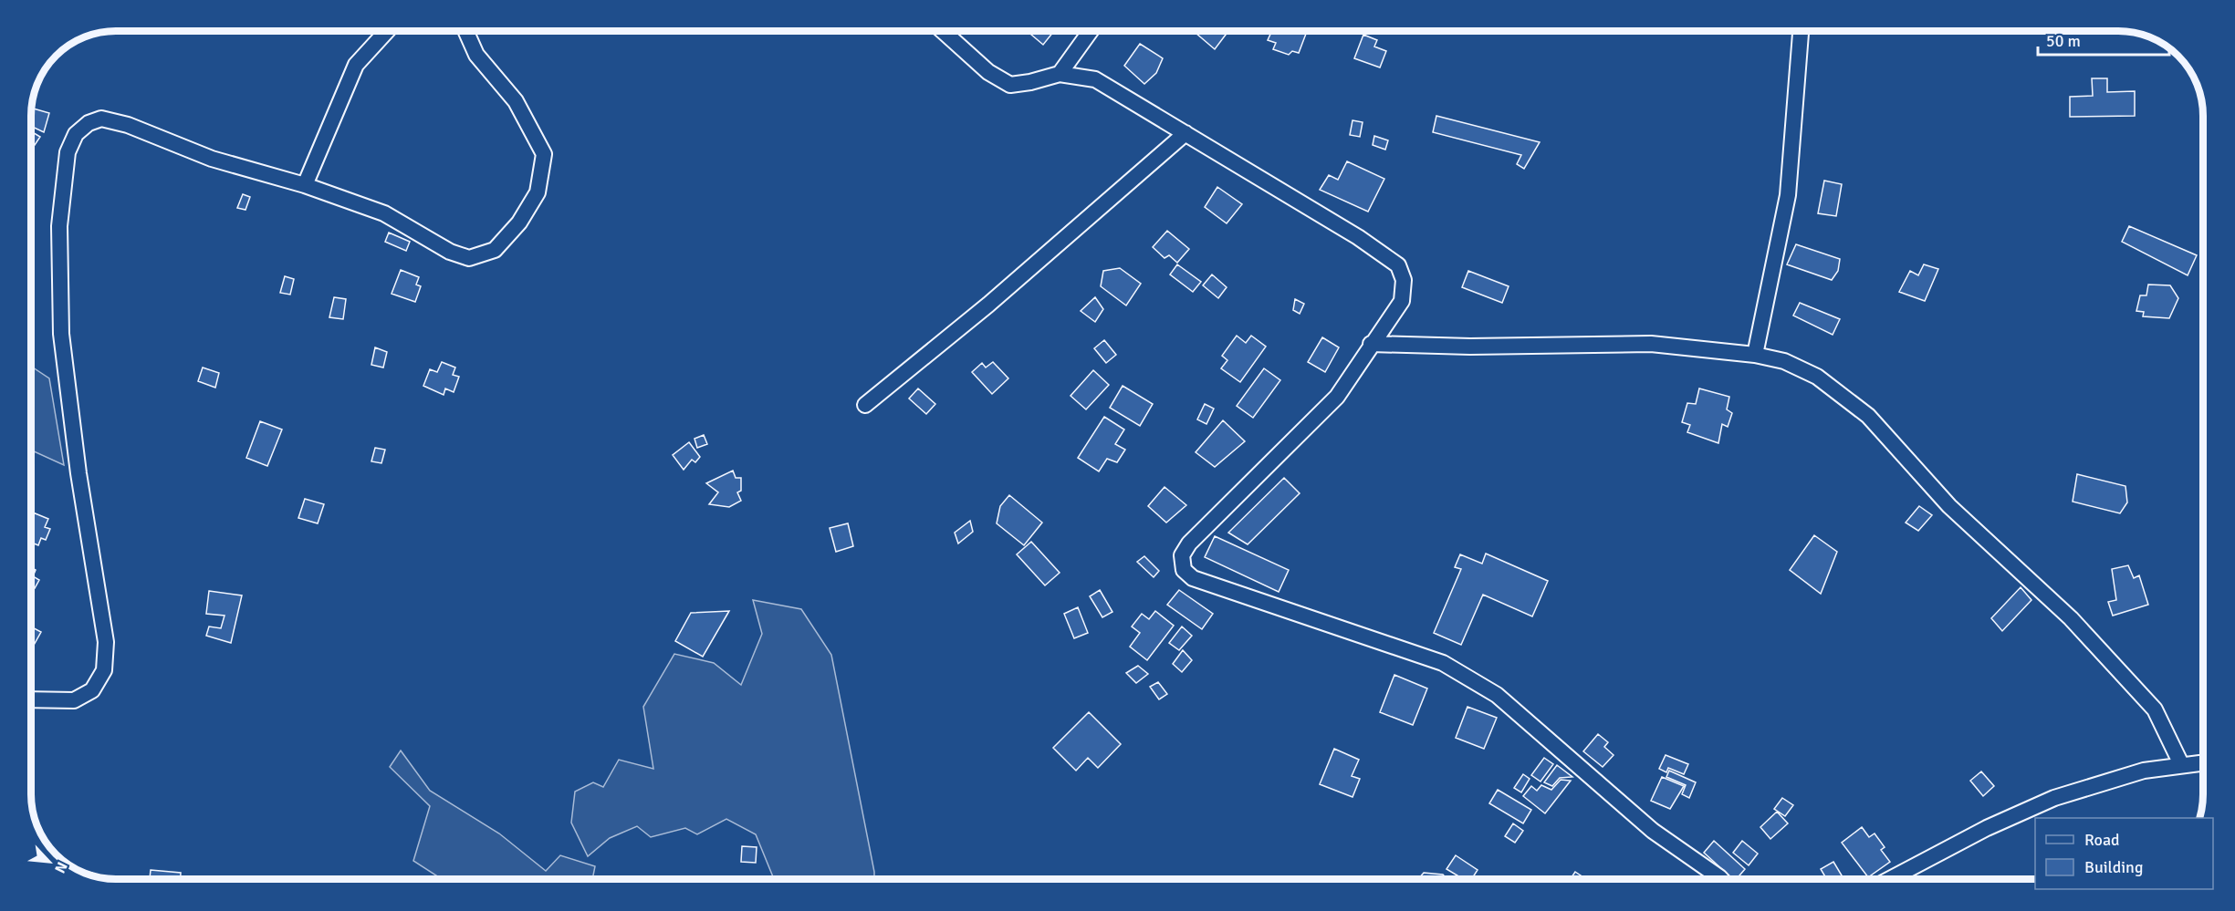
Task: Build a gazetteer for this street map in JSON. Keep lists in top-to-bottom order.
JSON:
{
  "legend": ["Road", "Building"],
  "scale_bar": "50 m",
  "north": "bottom right"
}
